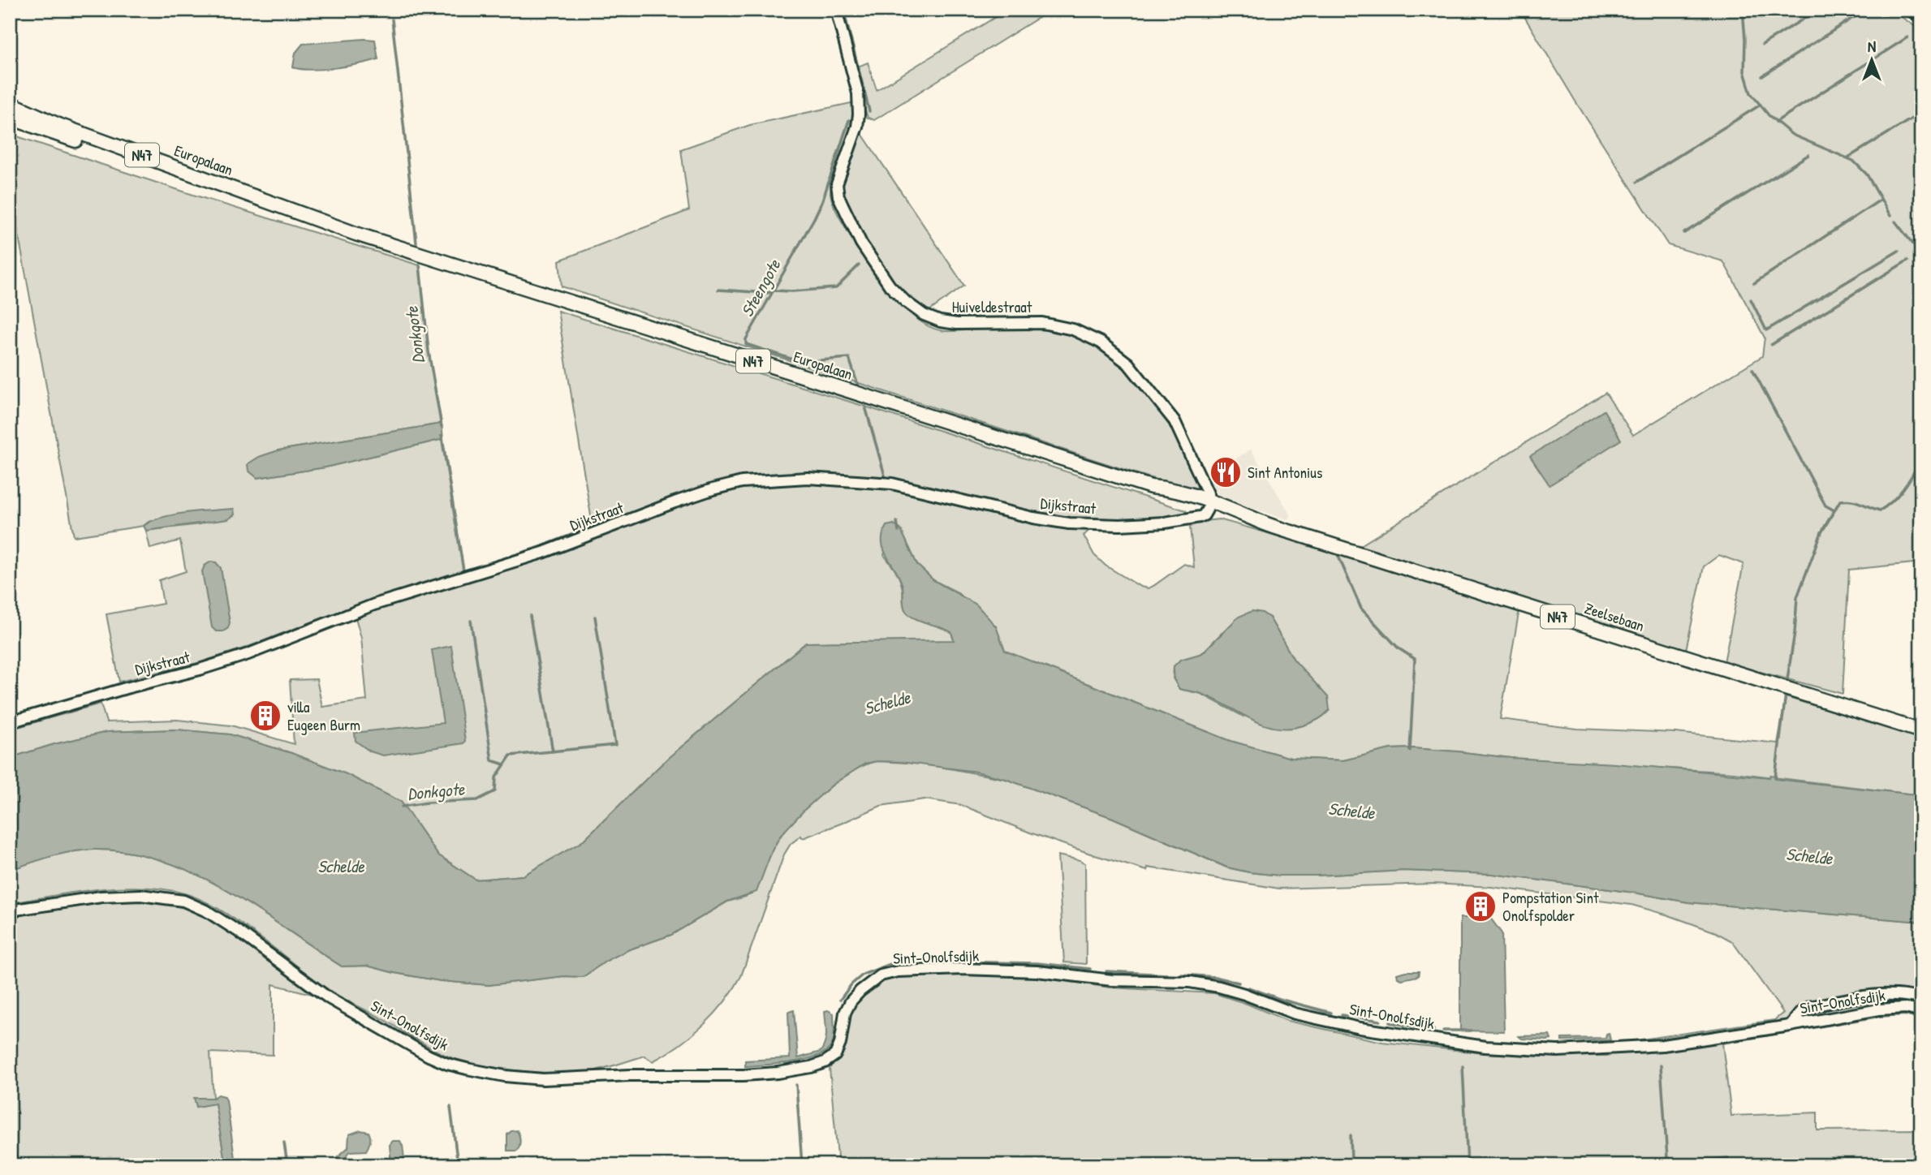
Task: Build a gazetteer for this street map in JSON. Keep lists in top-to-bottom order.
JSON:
{
  "streets": {
    "main road": ["N47", "Europalaan", "Zeelsebaan"],
    "street": ["Huiveldestraat", "Dijkstraat", "Sint-Onolfsdijk"]
  },
  "crossings": [
    ["Europalaan", "Zeelsebaan"],
    ["Huiveldestraat", "Dijkstraat"],
    ["Huiveldestraat", "Zeelsebaan"],
    ["Dijkstraat", "Zeelsebaan"]
  ],
  "water": ["Steengote", "Donkgote", "Schelde"],
  "places": {
    "restaurant": ["Sint Antonius"],
    "building": ["villa Eugeen Burm", "Pompstation Sint Onolfspolder"]
  },
  "north": "top"
}
